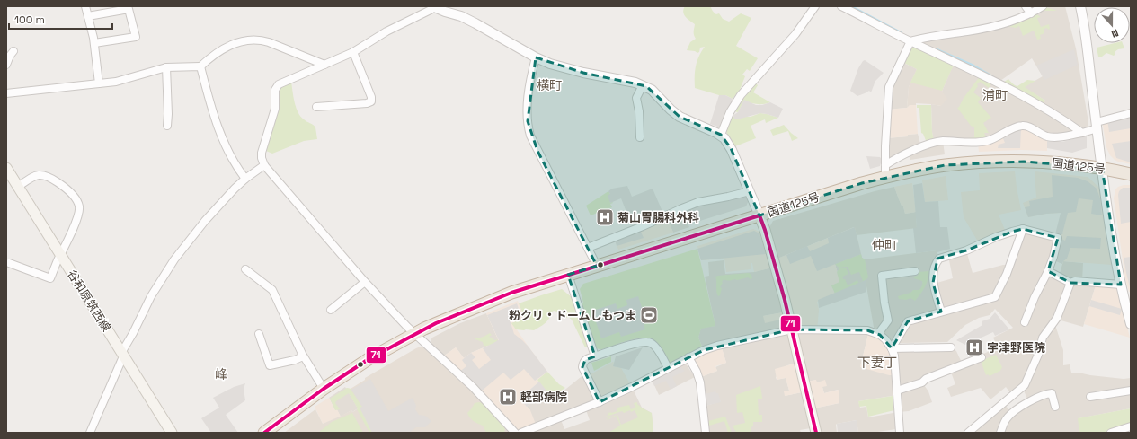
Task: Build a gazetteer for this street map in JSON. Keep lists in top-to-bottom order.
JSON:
{
  "streets": {
    "highway": ["国道125号"],
    "main road": ["谷和原筑西線"]
  },
  "districts": [
    "横町",
    "浦町",
    "仲町",
    "下妻丁",
    "峰"
  ],
  "places": {
    "hospital": ["菊山胃腸科外科", "宇津野医院", "軽部病院"],
    "sports": ["粉クリ・ドームしもつま"]
  },
  "lines": ["transit line 71"],
  "scale_bar": "100 m",
  "north": "bottom"
}
